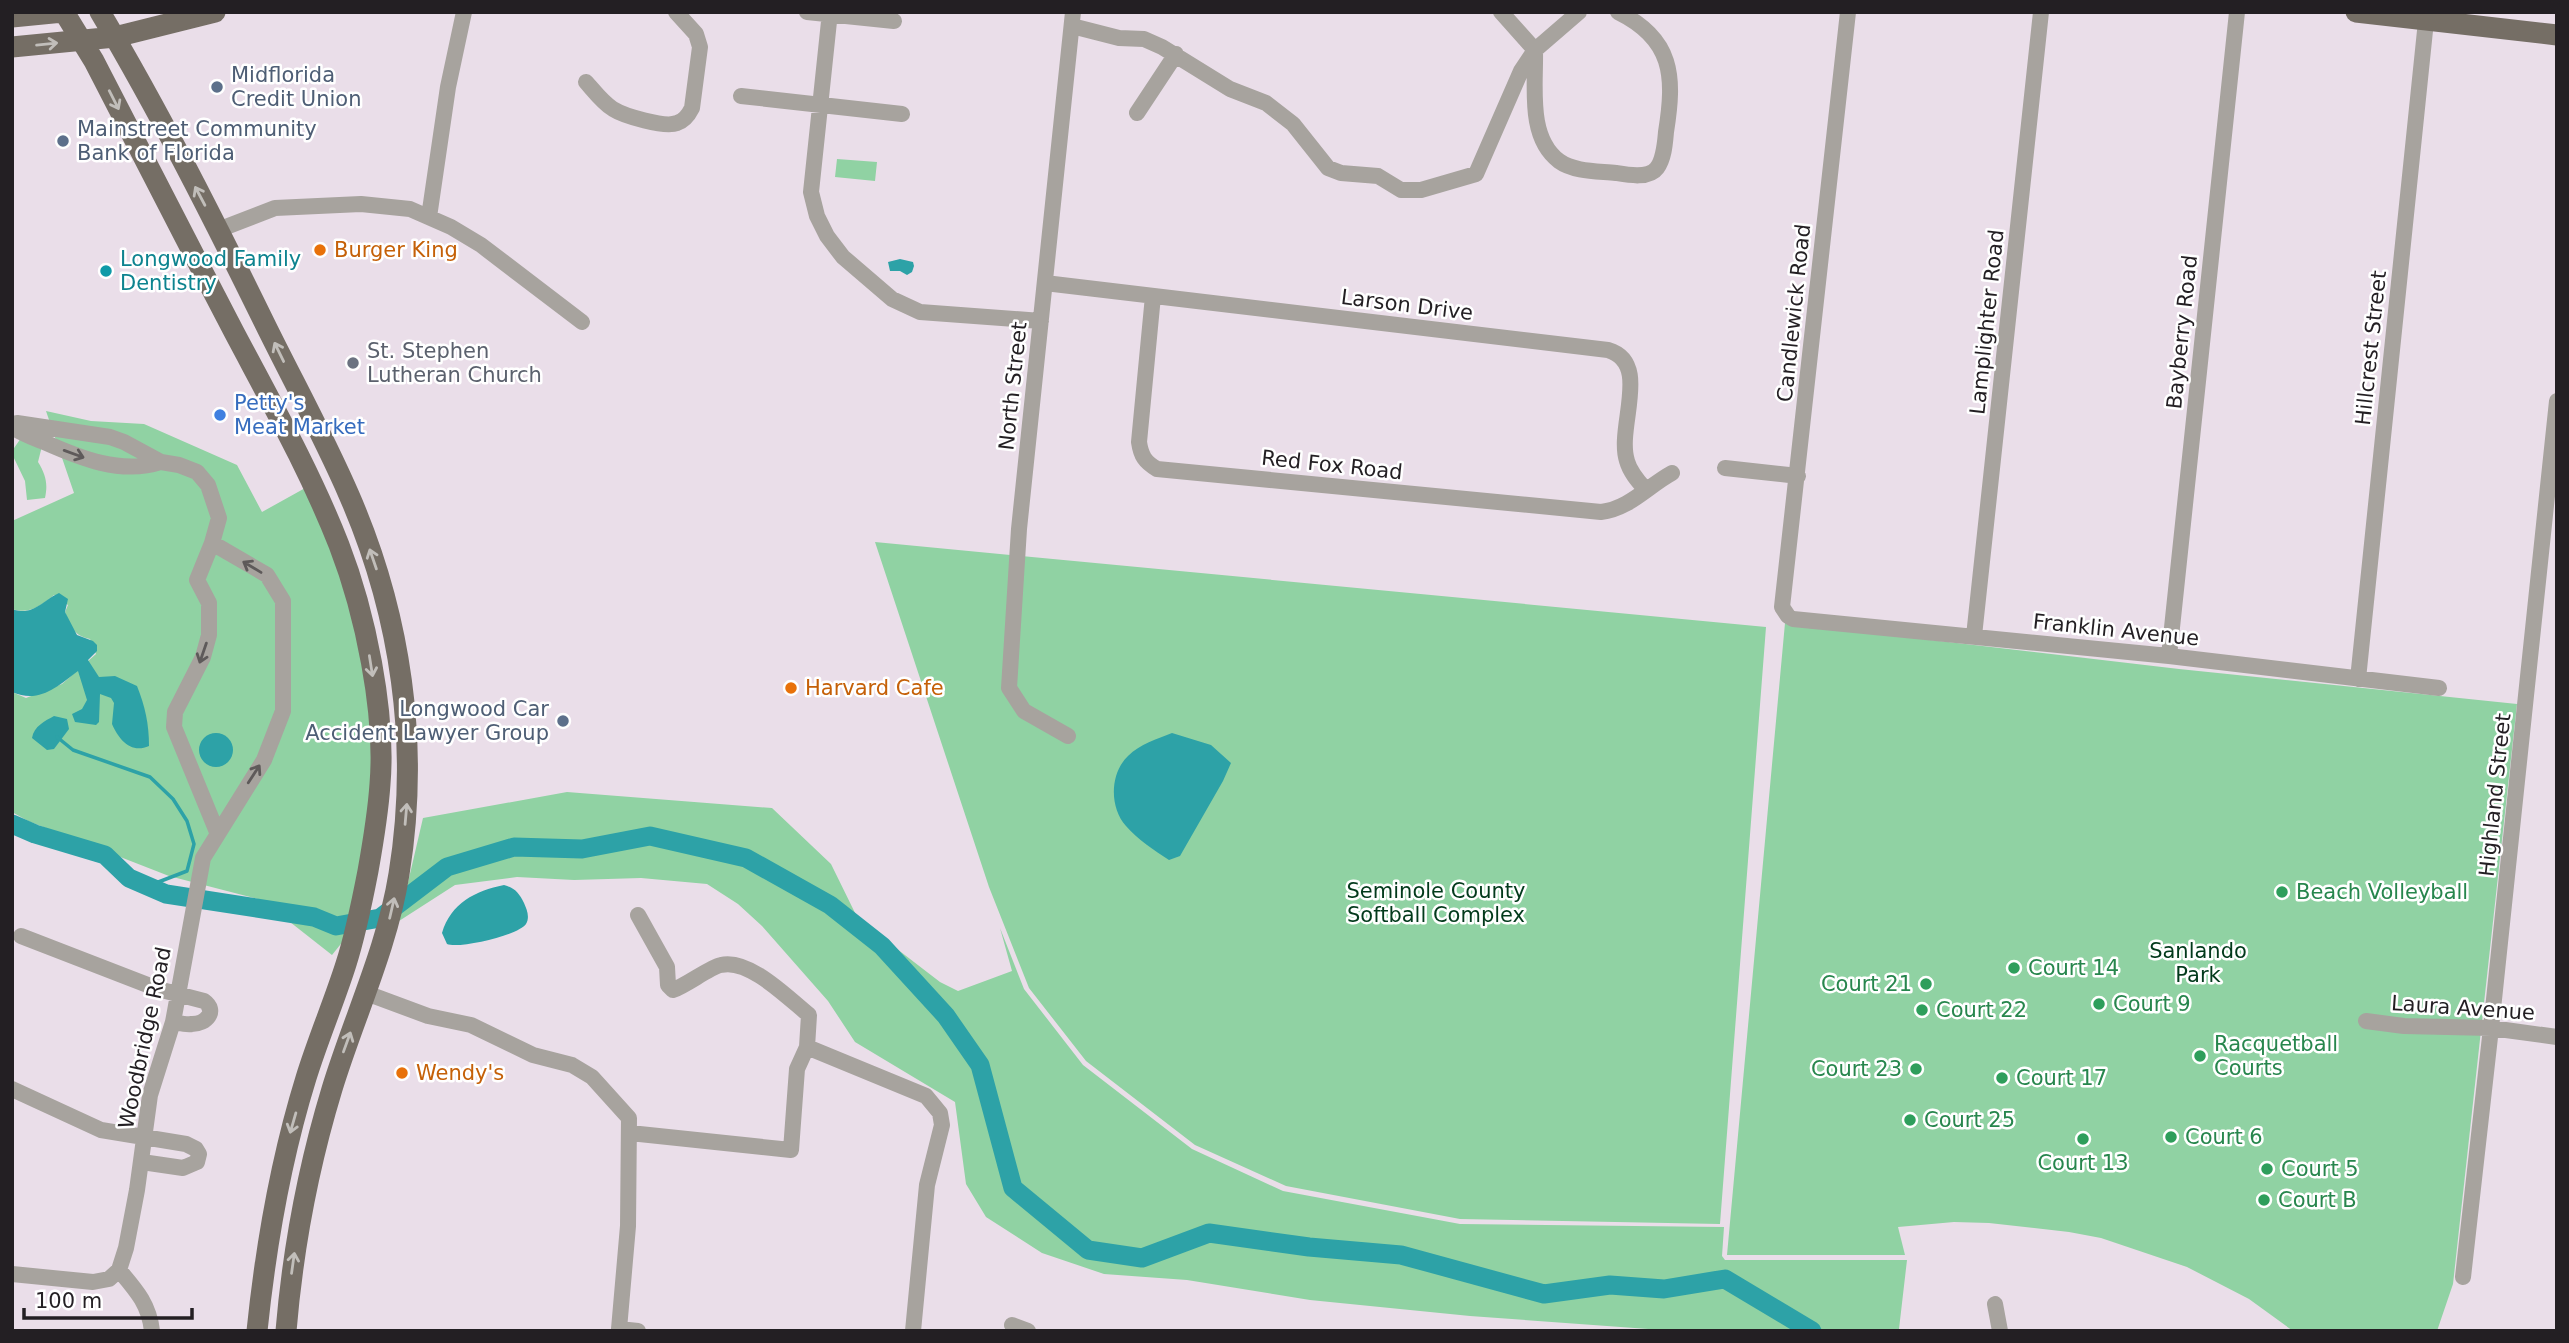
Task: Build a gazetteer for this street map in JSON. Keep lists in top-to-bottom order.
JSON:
{
  "streets": {
    "street": [
      "Larson Drive",
      "Candlewick Road",
      "Lamplighter Road",
      "Bayberry Road",
      "Hillcrest Street",
      "North Street",
      "Red Fox Road",
      "Franklin Avenue",
      "Highland Street",
      "Laura Avenue",
      "Woodbridge Road"
    ]
  },
  "crossings": [
    ["Larson Drive", "North Street"],
    ["Larson Drive", "Red Fox Road"],
    ["Candlewick Road", "Franklin Avenue"],
    ["Lamplighter Road", "Franklin Avenue"],
    ["Bayberry Road", "Franklin Avenue"],
    ["Hillcrest Street", "Franklin Avenue"],
    ["Highland Street", "Laura Avenue"]
  ],
  "parks": ["Seminole County Softball Complex", "Sanlando Park"],
  "places": [
    "Midflorida Credit Union",
    "Mainstreet Community Bank of Florida",
    "Burger King",
    "Longwood Family Dentistry",
    "St. Stephen Lutheran Church",
    "Petty's Meat Market",
    "Harvard Cafe",
    "Longwood Car Accident Lawyer Group",
    "Beach Volleyball",
    "Court 14",
    "Court 21",
    "Court 9",
    "Court 22",
    "Racquetball Courts",
    "Court 23",
    "Wendy's",
    "Court 17",
    "Court 25",
    "Court 6",
    "Court 13",
    "Court 5",
    "Court B"
  ],
  "scale_bar": "100 m"
}
